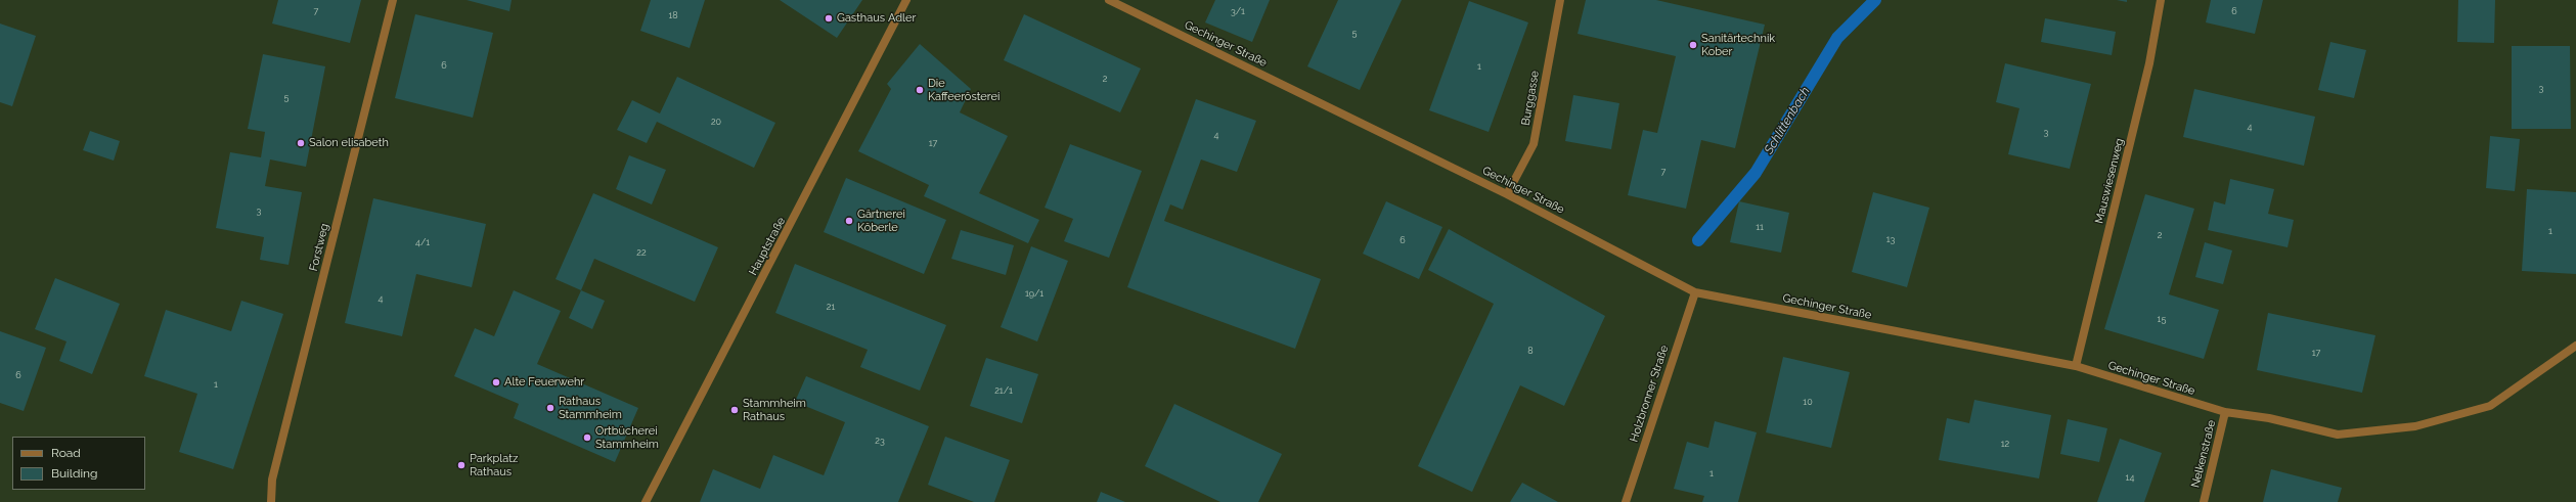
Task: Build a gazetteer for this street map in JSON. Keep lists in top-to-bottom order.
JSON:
{
  "streets": {
    "street": [
      "Gechinger Straße",
      "Burggasse",
      "Mauswiesenweg",
      "Hauptstraße",
      "Forstweg",
      "Holzbronner Straße",
      "Nelkenstraße"
    ]
  },
  "crossings": [
    ["Gechinger Straße", "Burggasse"],
    ["Gechinger Straße", "Mauswiesenweg"],
    ["Gechinger Straße", "Holzbronner Straße"],
    ["Gechinger Straße", "Nelkenstraße"]
  ],
  "water": ["Schlittenbach"],
  "places": [
    "Gasthaus Adler",
    "Sanitärtechnik Kober",
    "Die Kaffeerösterei",
    "Salon elisabeth",
    "Gärtnerei Köberle",
    "Alte Feuerwehr",
    "Rathaus Stammheim",
    "Stammheim Rathaus",
    "Ortbücherei Stammheim",
    "Parkplatz Rathaus"
  ],
  "house_numbers": [
    "7",
    "3/1",
    "6",
    "18",
    "5",
    "6",
    "1",
    "2",
    "3",
    "5",
    "20",
    "4",
    "3",
    "4",
    "17",
    "7",
    "3",
    "11",
    "1",
    "2",
    "13",
    "6",
    "4/1",
    "22",
    "19/1",
    "4",
    "21",
    "15",
    "8",
    "17",
    "6",
    "1",
    "21/1",
    "10",
    "23",
    "12",
    "1",
    "14"
  ],
  "legend": ["Road", "Building"]
}
